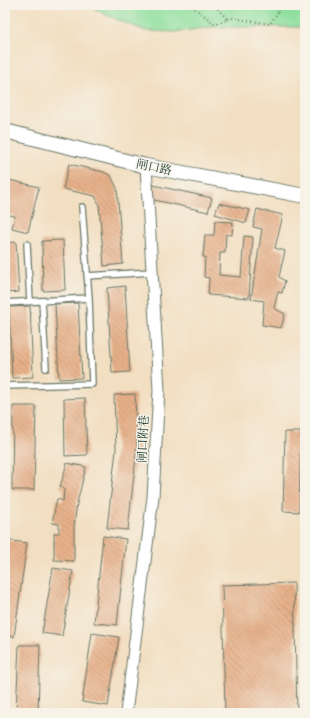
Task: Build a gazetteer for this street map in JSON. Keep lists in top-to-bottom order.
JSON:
{
  "streets": {
    "street": ["闸口路", "闸口附巷"]
  },
  "crossings": [
    ["闸口路", "闸口附巷"]
  ]
}
